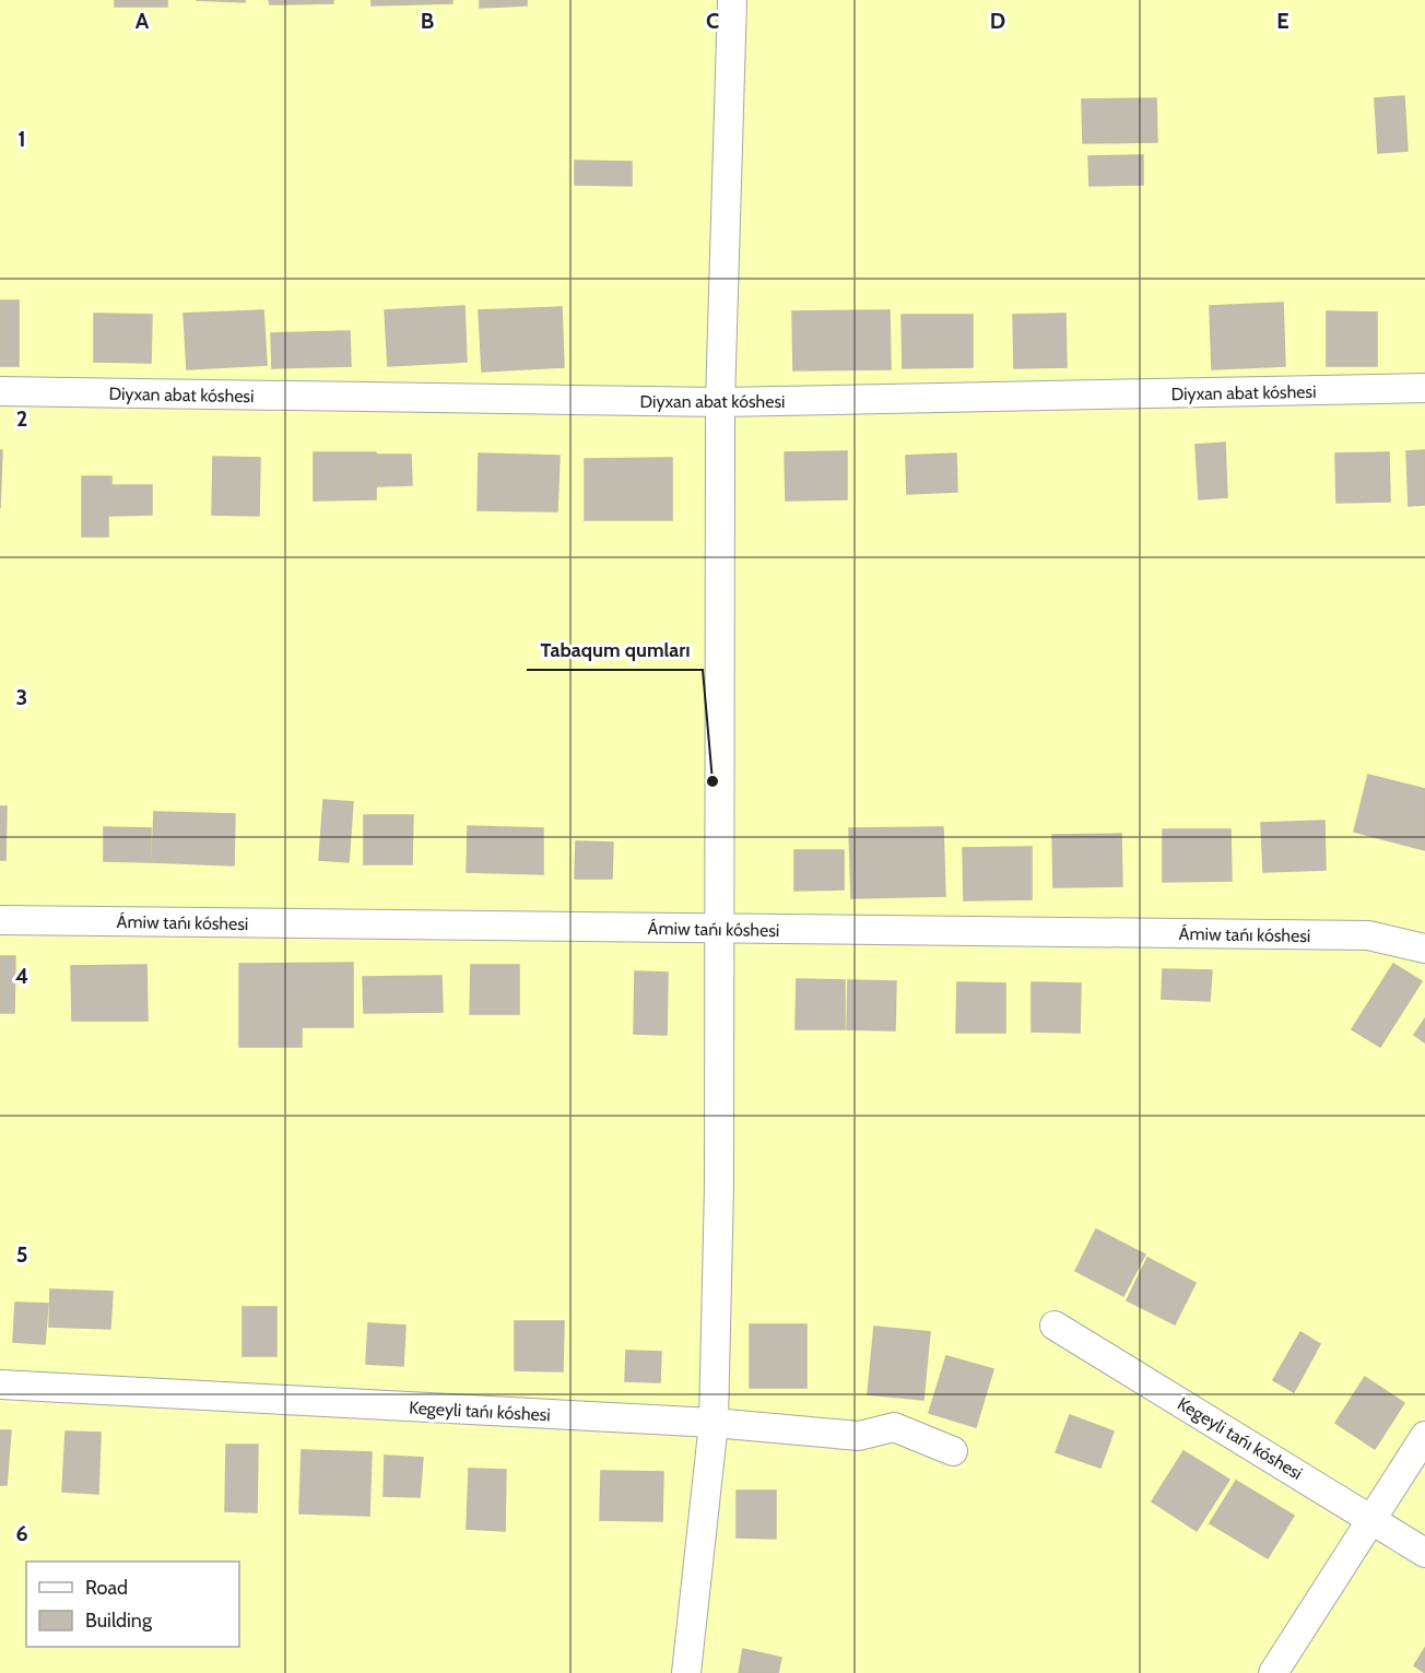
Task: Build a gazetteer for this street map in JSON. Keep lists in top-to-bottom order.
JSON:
{
  "streets": {
    "street": ["Diyxan abat kóshesi", "Ámiw tańı kóshesi", "Kegeyli tańı kóshesi"]
  },
  "places": ["Tabaqum qumları"],
  "legend": ["Road", "Building"],
  "grid": {
    "columns": [
      "A",
      "B",
      "C",
      "D",
      "E"
    ],
    "rows": [
      "1",
      "2",
      "3",
      "4",
      "5",
      "6"
    ]
  }
}
